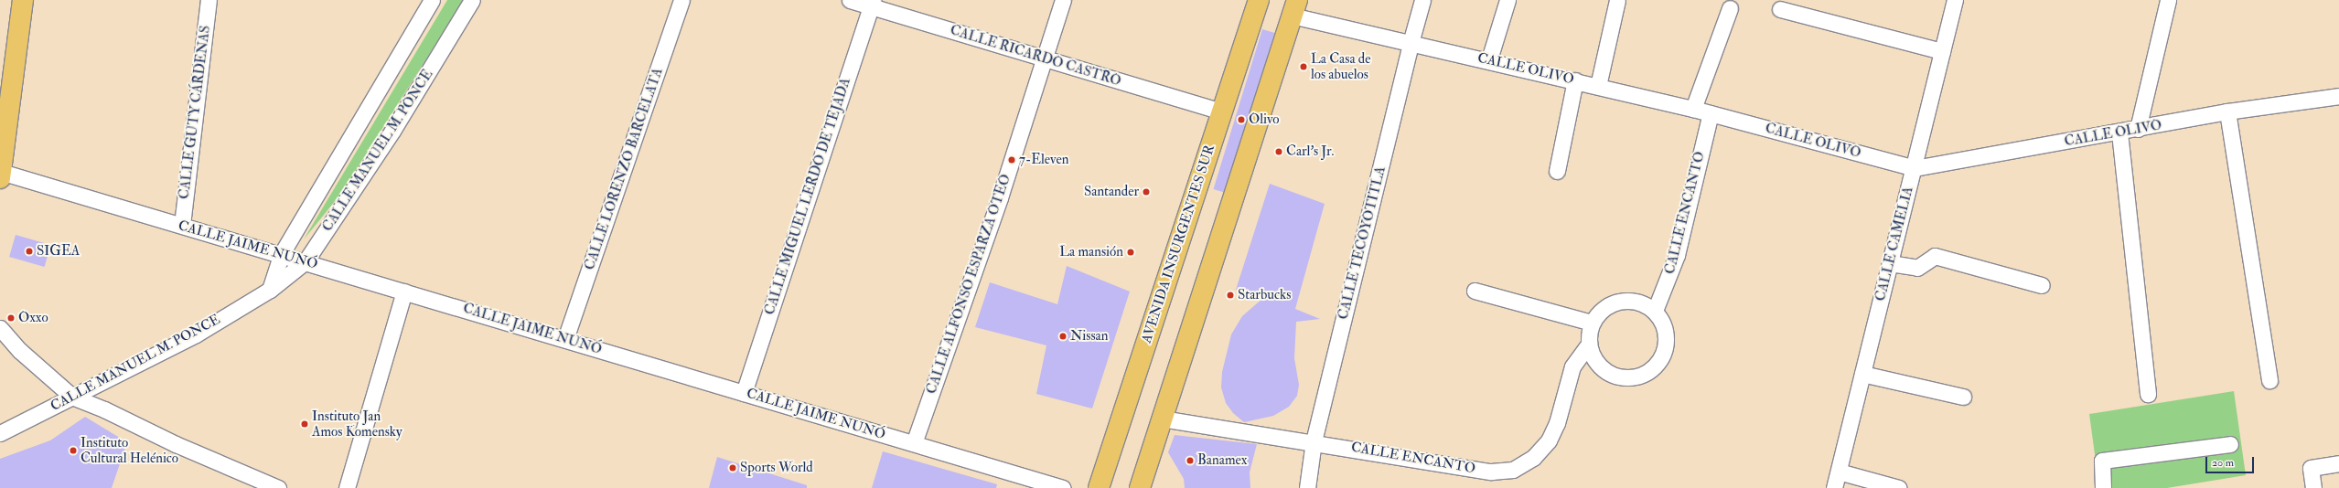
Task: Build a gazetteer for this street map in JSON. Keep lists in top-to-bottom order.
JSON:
{
  "streets": {
    "main road": ["AVENIDA INSURGENTES SUR"],
    "street": [
      "CALLE RICARDO CASTRO",
      "CALLE OLIVO",
      "CALLE GUTY CÁRDENAS",
      "CALLE MANUEL M. PONCE",
      "CALLE LORENZO BARCELATA",
      "CALLE MIGUEL LERDO DE TEJADA",
      "CALLE ENCANTO",
      "CALLE TECOYOTITLA",
      "CALLE CAMELIA",
      "CALLE JAIME NUNÓ",
      "CALLE ALFONSO ESPARZA OTEO"
    ]
  },
  "crossings": [
    ["CALLE RICARDO CASTRO", "CALLE MIGUEL LERDO DE TEJADA"],
    ["CALLE RICARDO CASTRO", "AVENIDA INSURGENTES SUR"],
    ["CALLE RICARDO CASTRO", "CALLE ALFONSO ESPARZA OTEO"],
    ["CALLE OLIVO", "CALLE ENCANTO"],
    ["CALLE OLIVO", "CALLE TECOYOTITLA"],
    ["CALLE OLIVO", "CALLE CAMELIA"],
    ["CALLE GUTY CÁRDENAS", "CALLE JAIME NUNÓ"],
    ["CALLE MANUEL M. PONCE", "CALLE JAIME NUNÓ"],
    ["CALLE LORENZO BARCELATA", "CALLE JAIME NUNÓ"],
    ["CALLE MIGUEL LERDO DE TEJADA", "CALLE JAIME NUNÓ"],
    ["CALLE ENCANTO", "CALLE TECOYOTITLA"],
    ["CALLE JAIME NUNÓ", "CALLE ALFONSO ESPARZA OTEO"]
  ],
  "places": [
    "La Casa de los abuelos",
    "Olivo",
    "Carl's Jr.",
    "7-Eleven",
    "Santander",
    "SIGEA",
    "La mansión",
    "Starbucks",
    "Oxxo",
    "Nissan",
    "Instituto Jan Amos Komensky",
    "Instituto Cultural Helénico",
    "Banamex",
    "Sports World"
  ],
  "scale_bar": "20 m"
}
